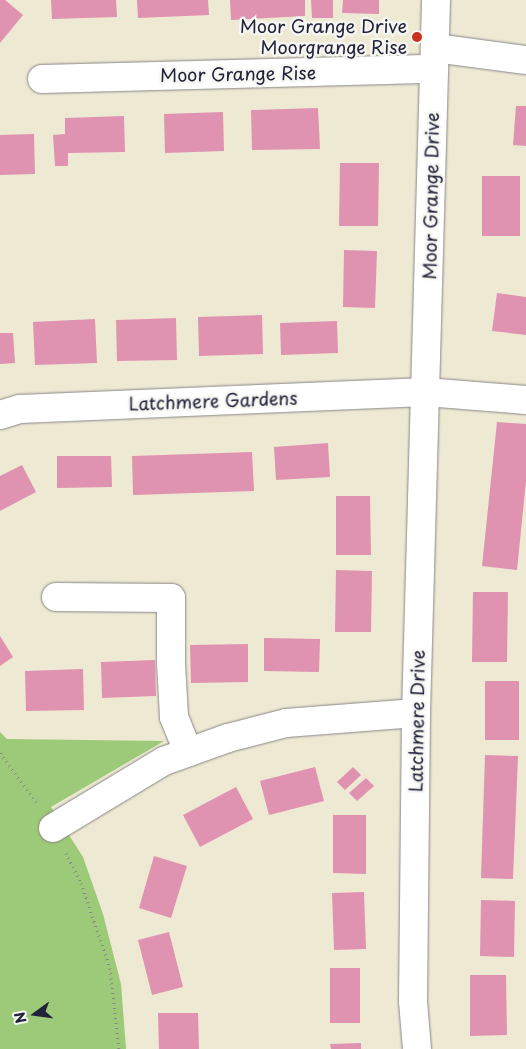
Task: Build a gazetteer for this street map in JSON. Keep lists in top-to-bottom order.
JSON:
{
  "streets": {
    "street": [
      "Moor Grange Rise",
      "Moor Grange Drive",
      "Latchmere Gardens",
      "Latchmere Drive"
    ]
  },
  "crossings": [
    ["Moor Grange Rise", "Moor Grange Drive"],
    ["Moor Grange Drive", "Latchmere Gardens"],
    ["Moor Grange Drive", "Latchmere Drive"],
    ["Latchmere Gardens", "Latchmere Drive"]
  ],
  "places": ["Moor Grange Drive Moorgrange Rise"],
  "north": "left"
}
